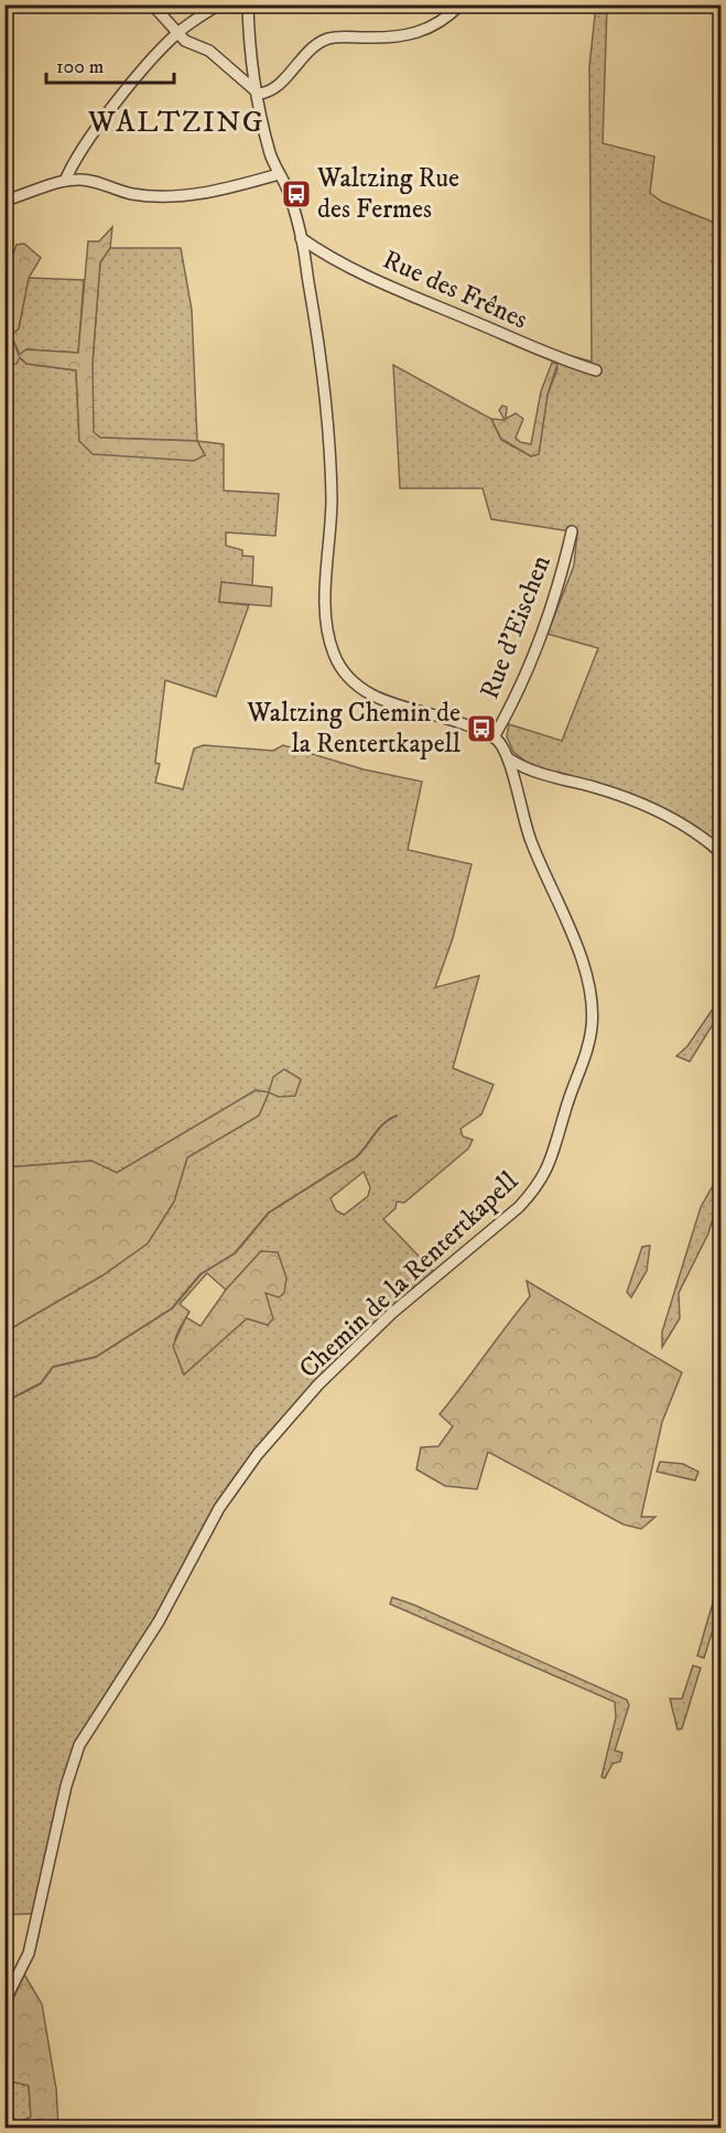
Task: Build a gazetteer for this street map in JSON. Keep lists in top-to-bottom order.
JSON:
{
  "streets": {
    "street": ["Rue des Frênes", "Rue d'Eischen", "Chemin de la Rentertkapell"]
  },
  "crossings": [
    ["Rue des Frênes", "Chemin de la Rentertkapell"],
    ["Rue d'Eischen", "Chemin de la Rentertkapell"]
  ],
  "districts": ["WALTZING"],
  "places": {
    "bus stop": ["Waltzing Rue des Fermes", "Waltzing Chemin de la Rentertkapell"]
  },
  "scale_bar": "100 m"
}
